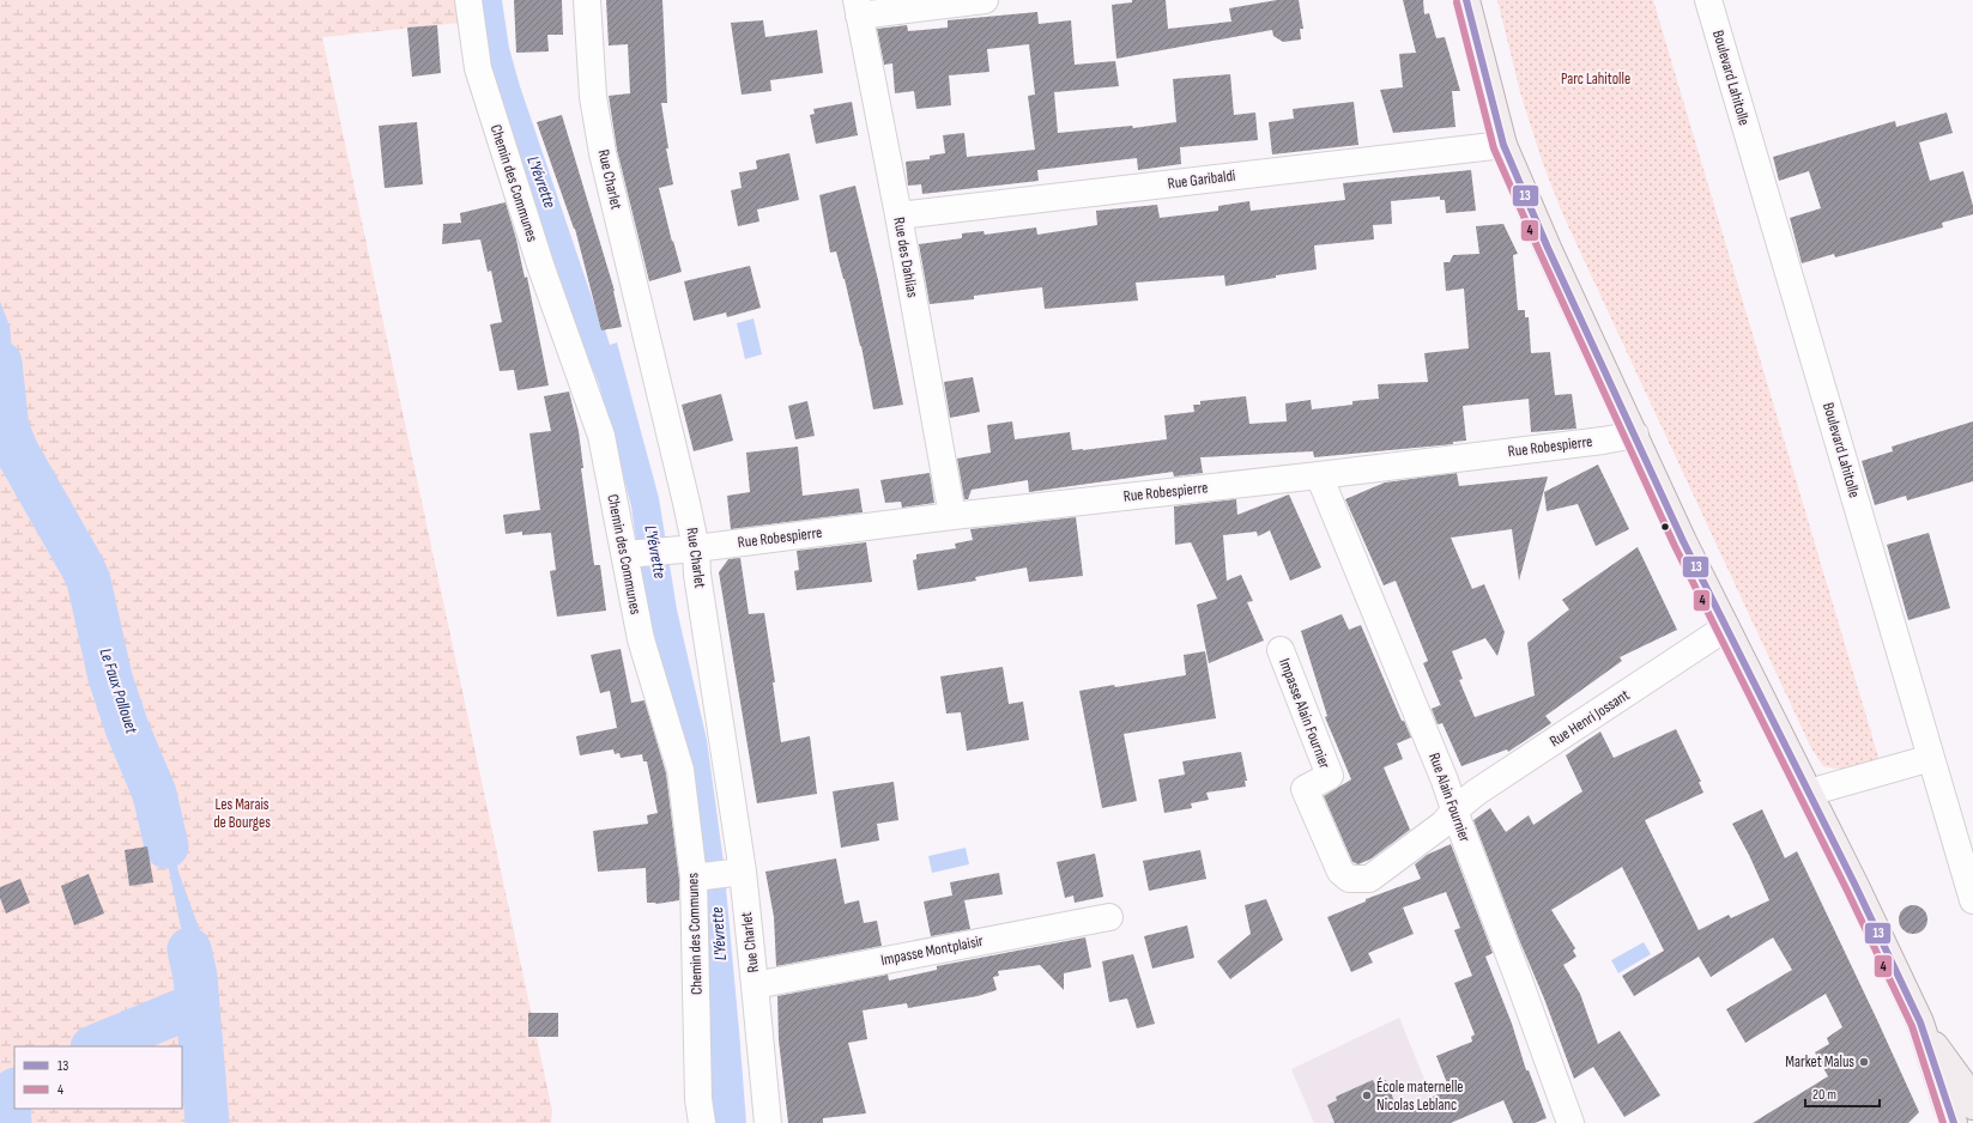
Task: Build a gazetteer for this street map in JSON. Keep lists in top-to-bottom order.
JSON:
{
  "streets": {
    "street": [
      "Boulevard Lahitolle",
      "Rue Charlet",
      "Rue Garibaldi",
      "Chemin des Communes",
      "Rue des Dahlias",
      "Rue Robespierre",
      "Impasse Alain Fournier",
      "Rue Henri Jossant",
      "Rue Alain Fournier",
      "Impasse Montplaisir"
    ]
  },
  "crossings": [
    ["Rue Charlet", "Rue Robespierre"],
    ["Rue Charlet", "Impasse Montplaisir"],
    ["Rue Garibaldi", "Rue des Dahlias"],
    ["Chemin des Communes", "Rue Robespierre"],
    ["Rue des Dahlias", "Rue Robespierre"],
    ["Rue Robespierre", "Rue Alain Fournier"],
    ["Impasse Alain Fournier", "Rue Henri Jossant"],
    ["Impasse Alain Fournier", "Rue Alain Fournier"],
    ["Rue Henri Jossant", "Rue Alain Fournier"]
  ],
  "water": ["L'Yévrette", "Le Faux Pallouet"],
  "parks": ["Parc Lahitolle", "Les Marais de Bourges"],
  "places": ["Market Malus", "École maternelle Nicolas Leblanc"],
  "lines": ["transit line 13", "transit line 4"],
  "legend": ["13", "4"],
  "scale_bar": "20 m"
}
